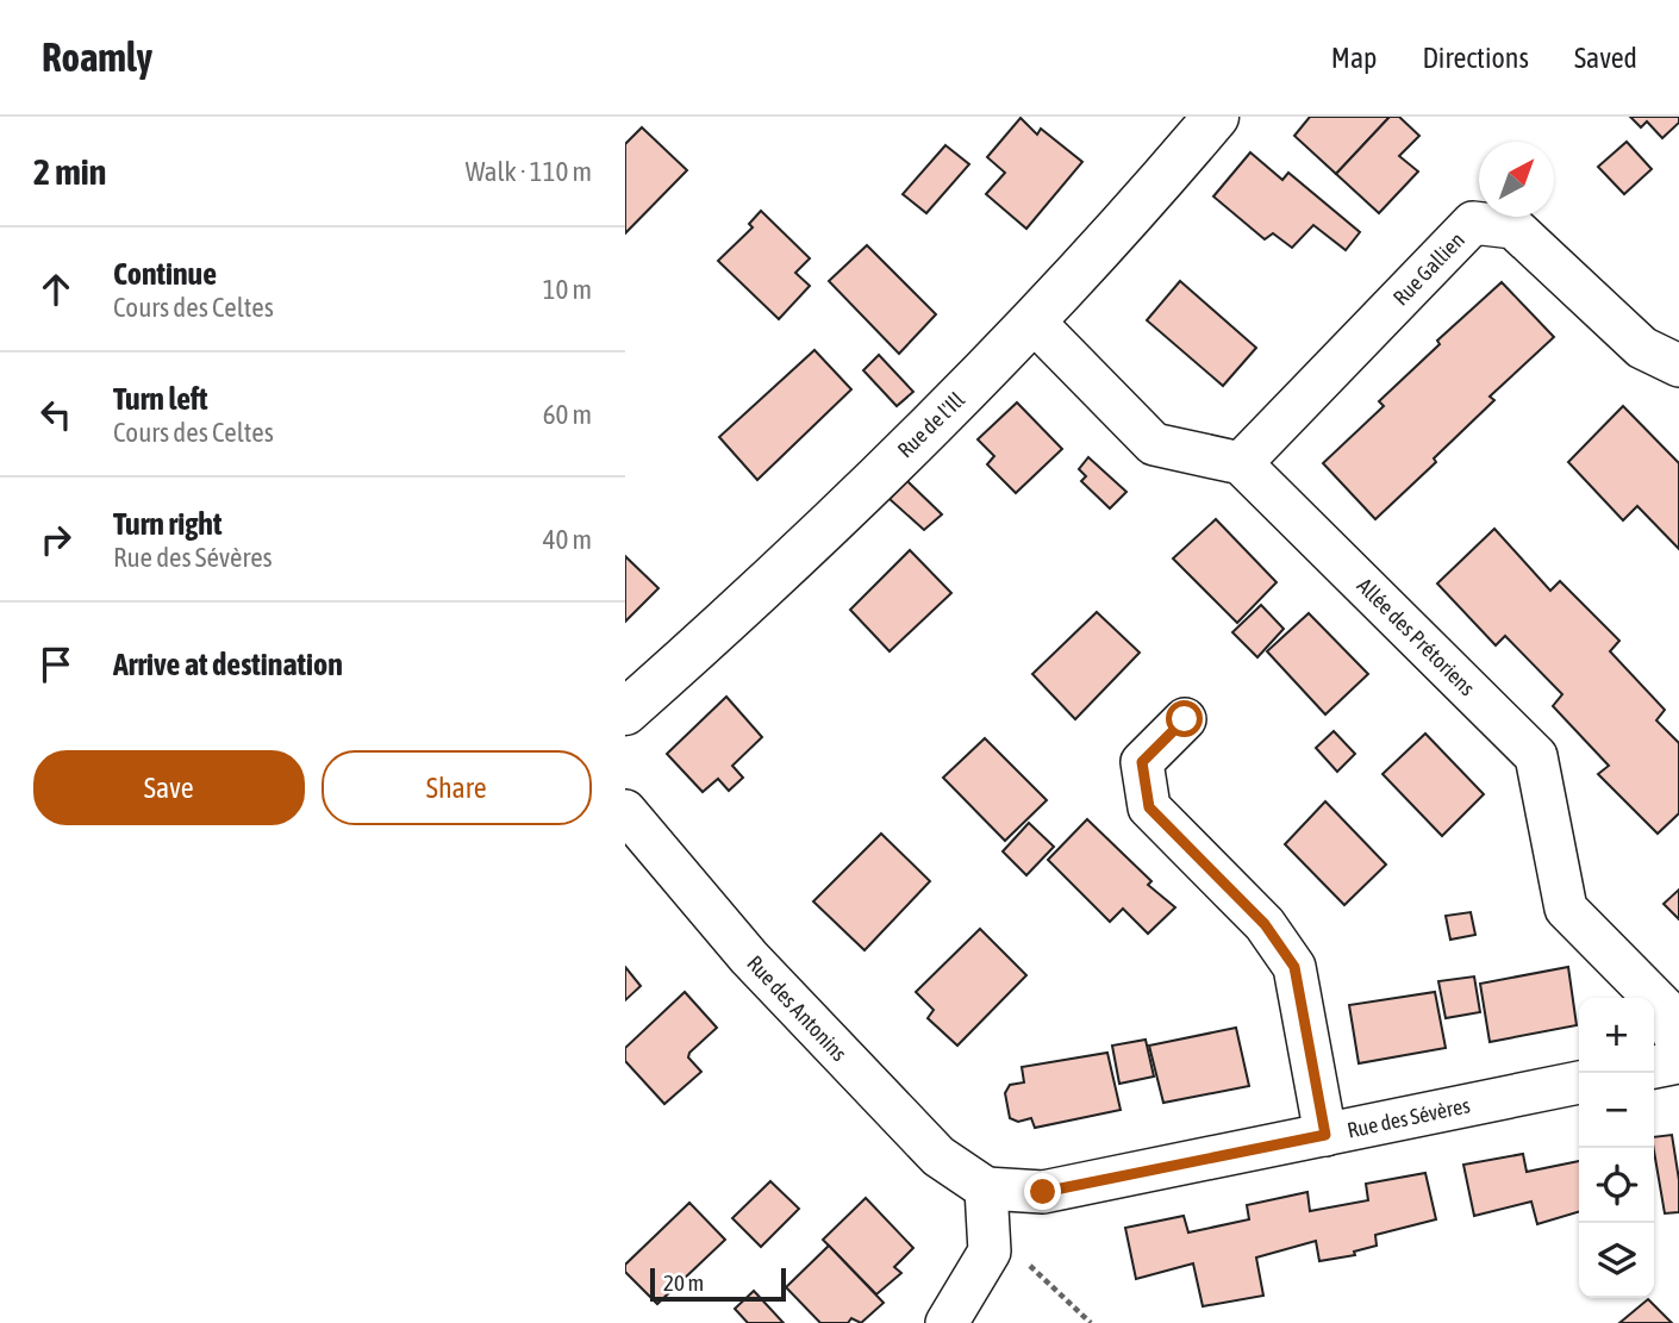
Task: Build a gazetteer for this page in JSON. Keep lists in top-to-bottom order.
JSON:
{
  "streets": {
    "street": [
      "Rue Gallien",
      "Rue de l'Ill",
      "Allée des Prétoriens",
      "Rue des Antonins",
      "Rue des Sévères"
    ]
  },
  "crossings": [
    ["Rue Gallien", "Allée des Prétoriens"],
    ["Rue des Antonins", "Rue des Sévères"]
  ],
  "scale_bar": "20 m",
  "north": "top right",
  "page": {
    "header": "Roamly",
    "nav": ["Map", "Directions", "Saved"],
    "heading": ["2 min", "Walk · 110 m"],
    "list": [
      ["Continue", "Cours des Celtes", "10 m"],
      ["Turn left", "Cours des Celtes", "60 m"],
      ["Turn right", "Rue des Sévères", "40 m"],
      "Arrive at destination"
    ],
    "buttons": ["Save", "Share"],
    "map_buttons": ["+", "−"],
    "scale": "20 m"
  }
}
